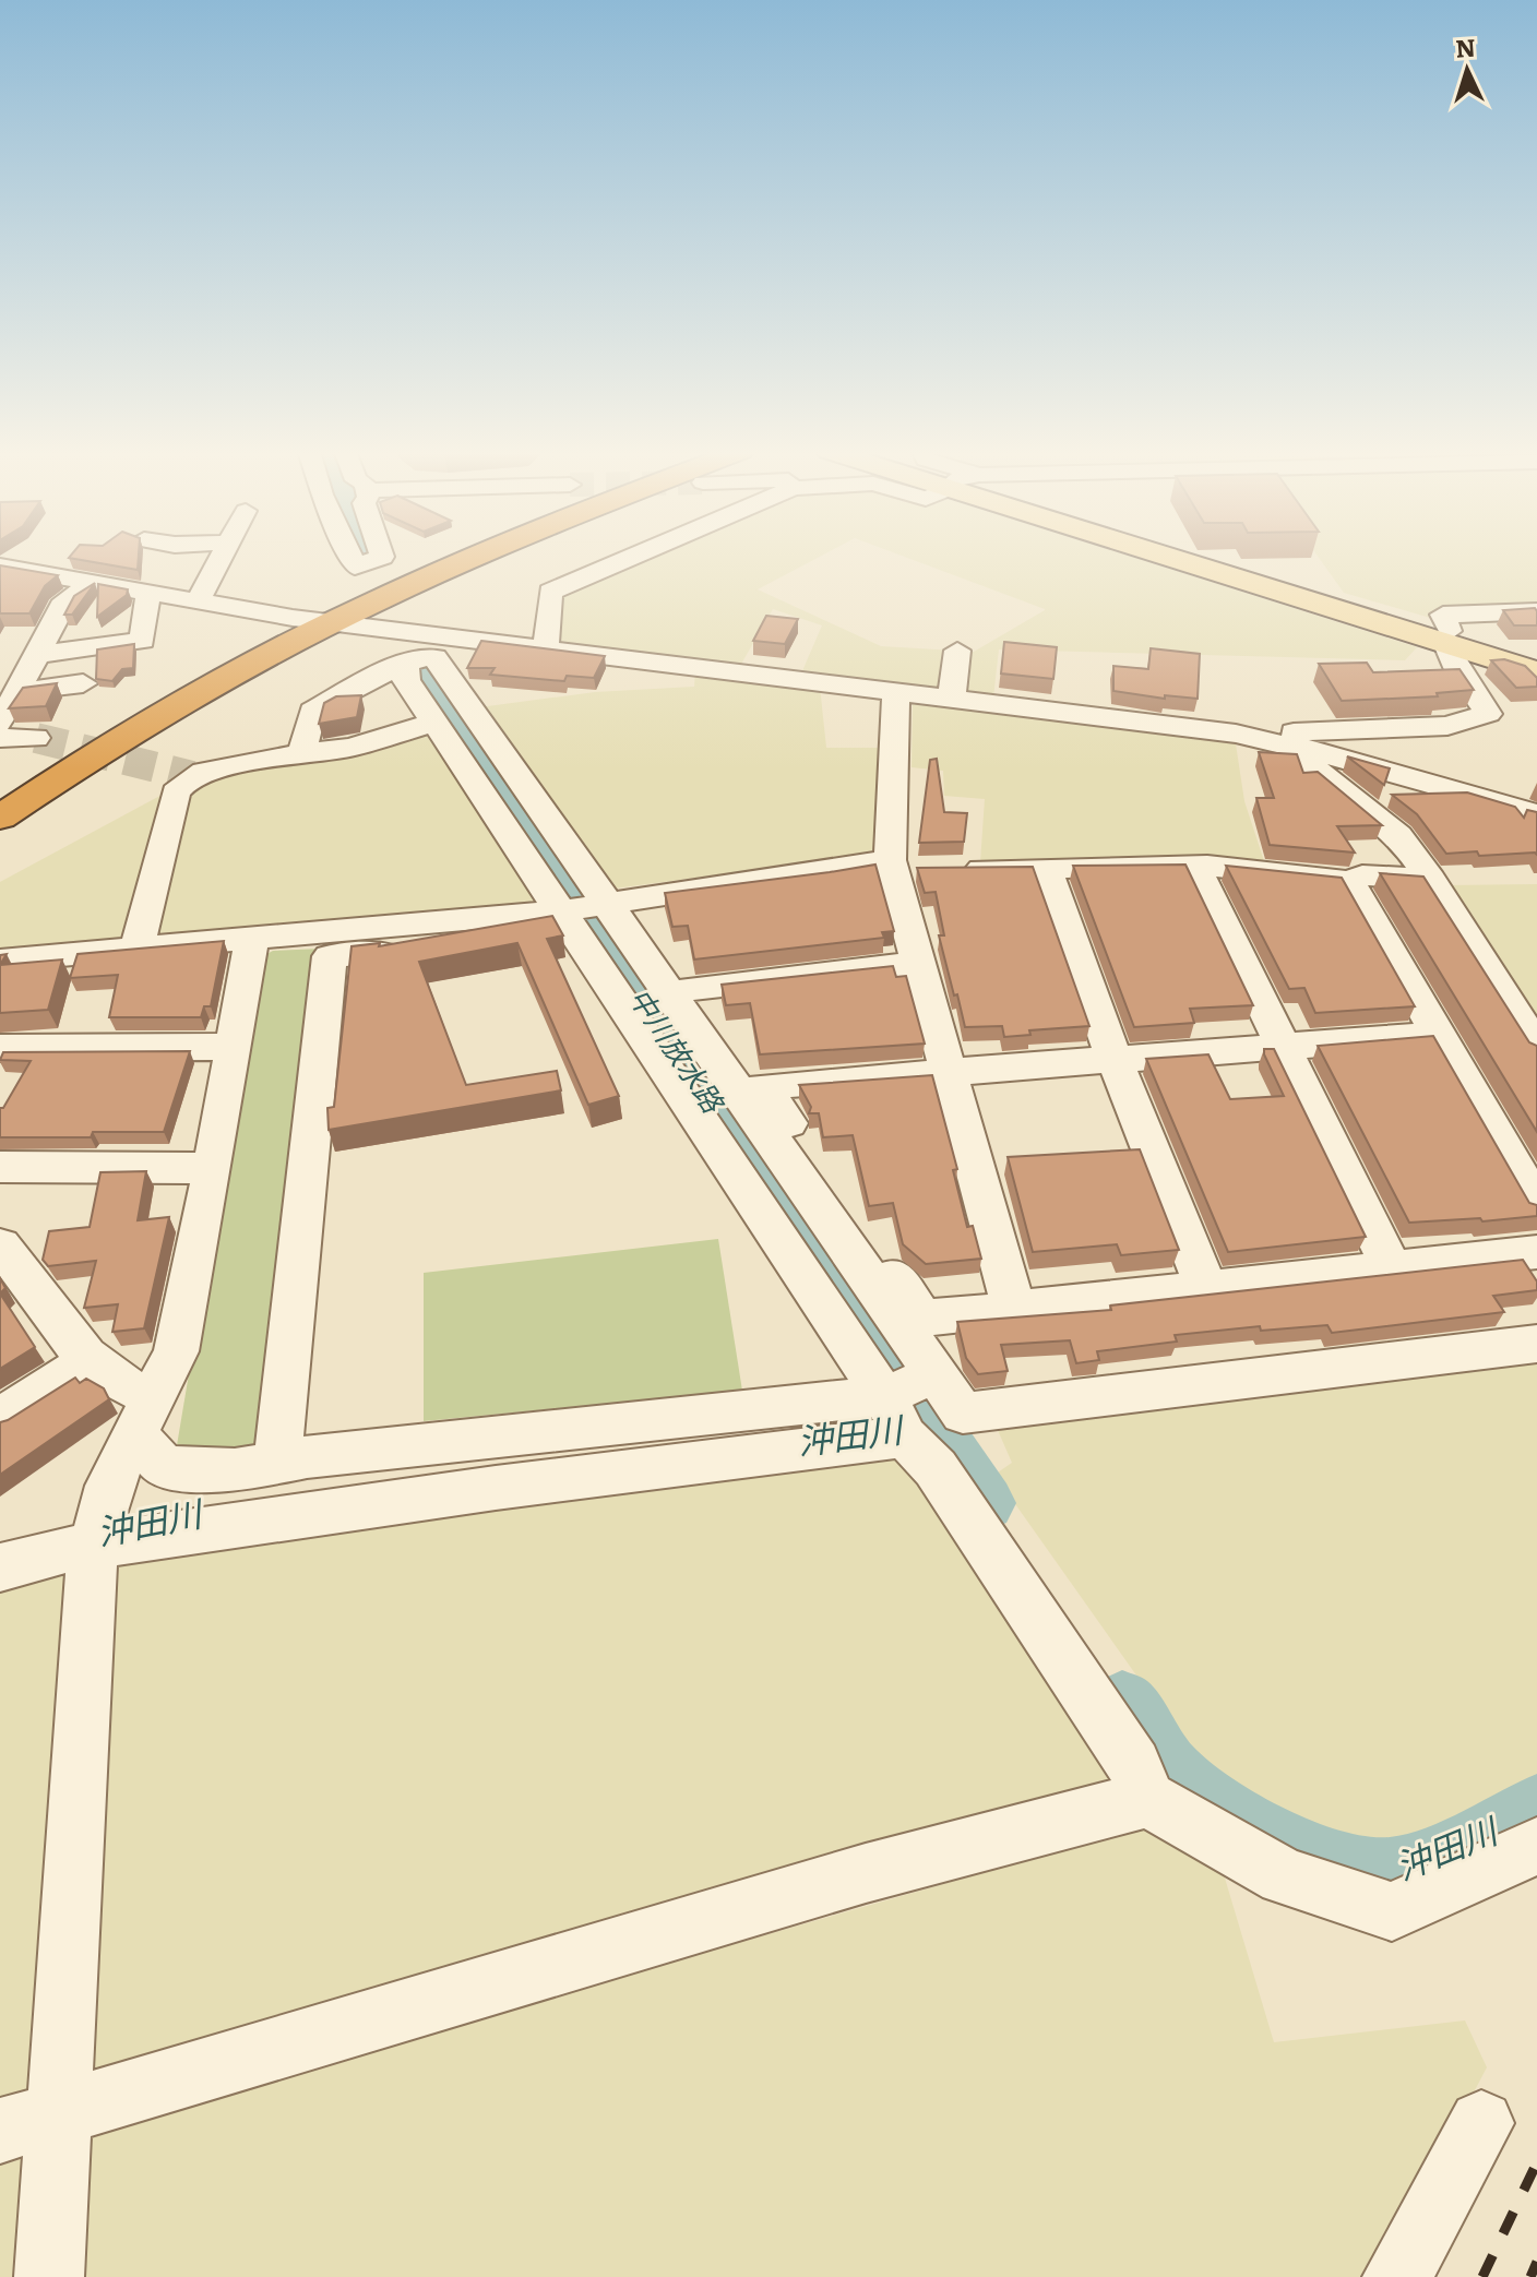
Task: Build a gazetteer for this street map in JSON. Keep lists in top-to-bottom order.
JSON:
{
  "water": ["中川放水路", "沖田川"],
  "north": "top"
}
